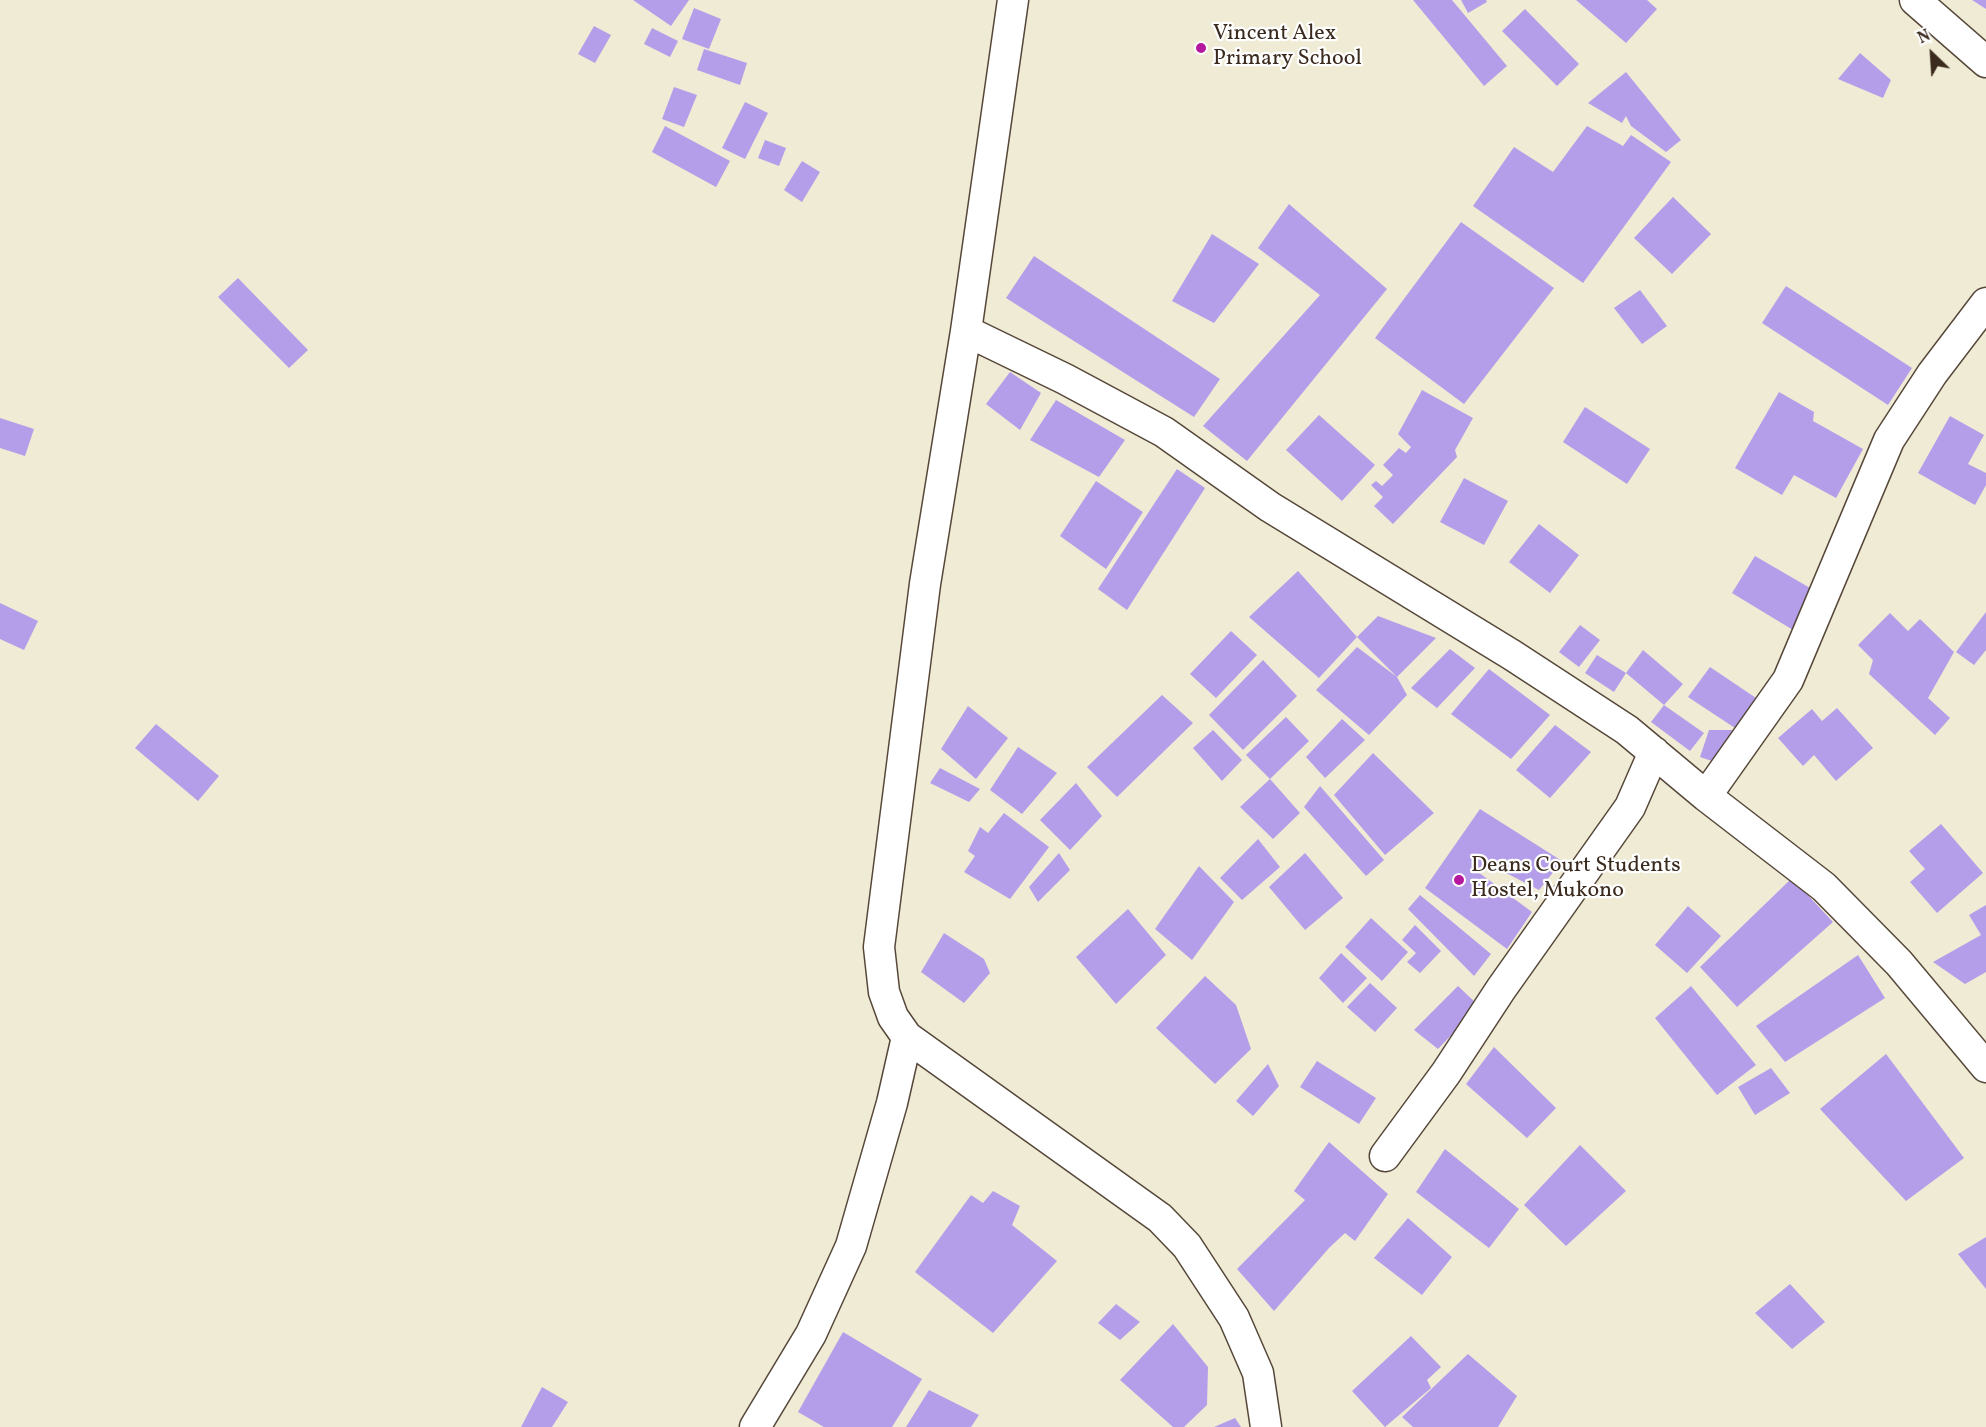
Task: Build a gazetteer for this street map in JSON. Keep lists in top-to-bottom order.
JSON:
{
  "places": ["Vincent Alex Primary School", "Deans Court Students Hostel, Mukono"],
  "north": "top left"
}
